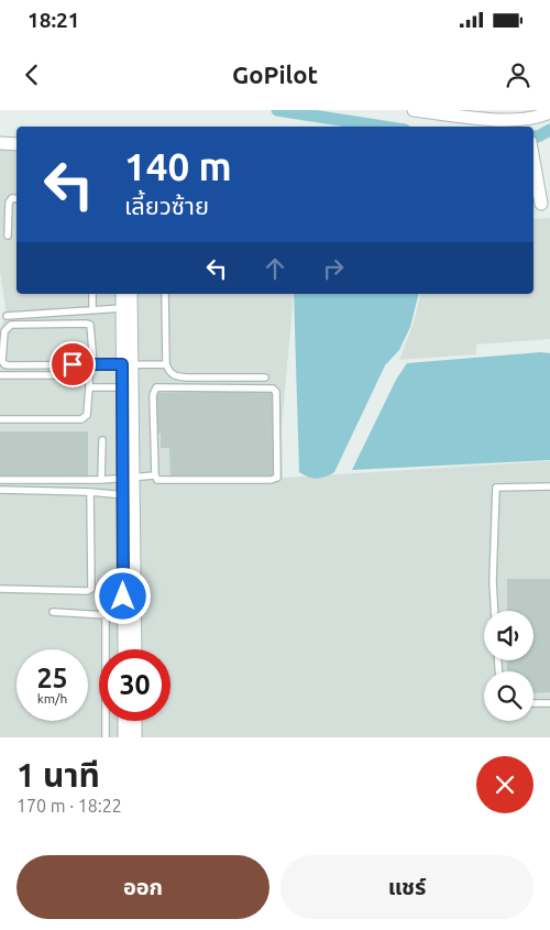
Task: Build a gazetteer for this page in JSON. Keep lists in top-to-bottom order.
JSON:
{
  "page": {
    "status": "18:21",
    "header": "GoPilot",
    "turn": ["140 m", "เลี้ยวซ้าย"],
    "speed": "25 km/h",
    "limit": "30",
    "heading": ["1 นาที", "170 m · 18:22"],
    "buttons": ["ออก", "แชร์"]
  }
}
